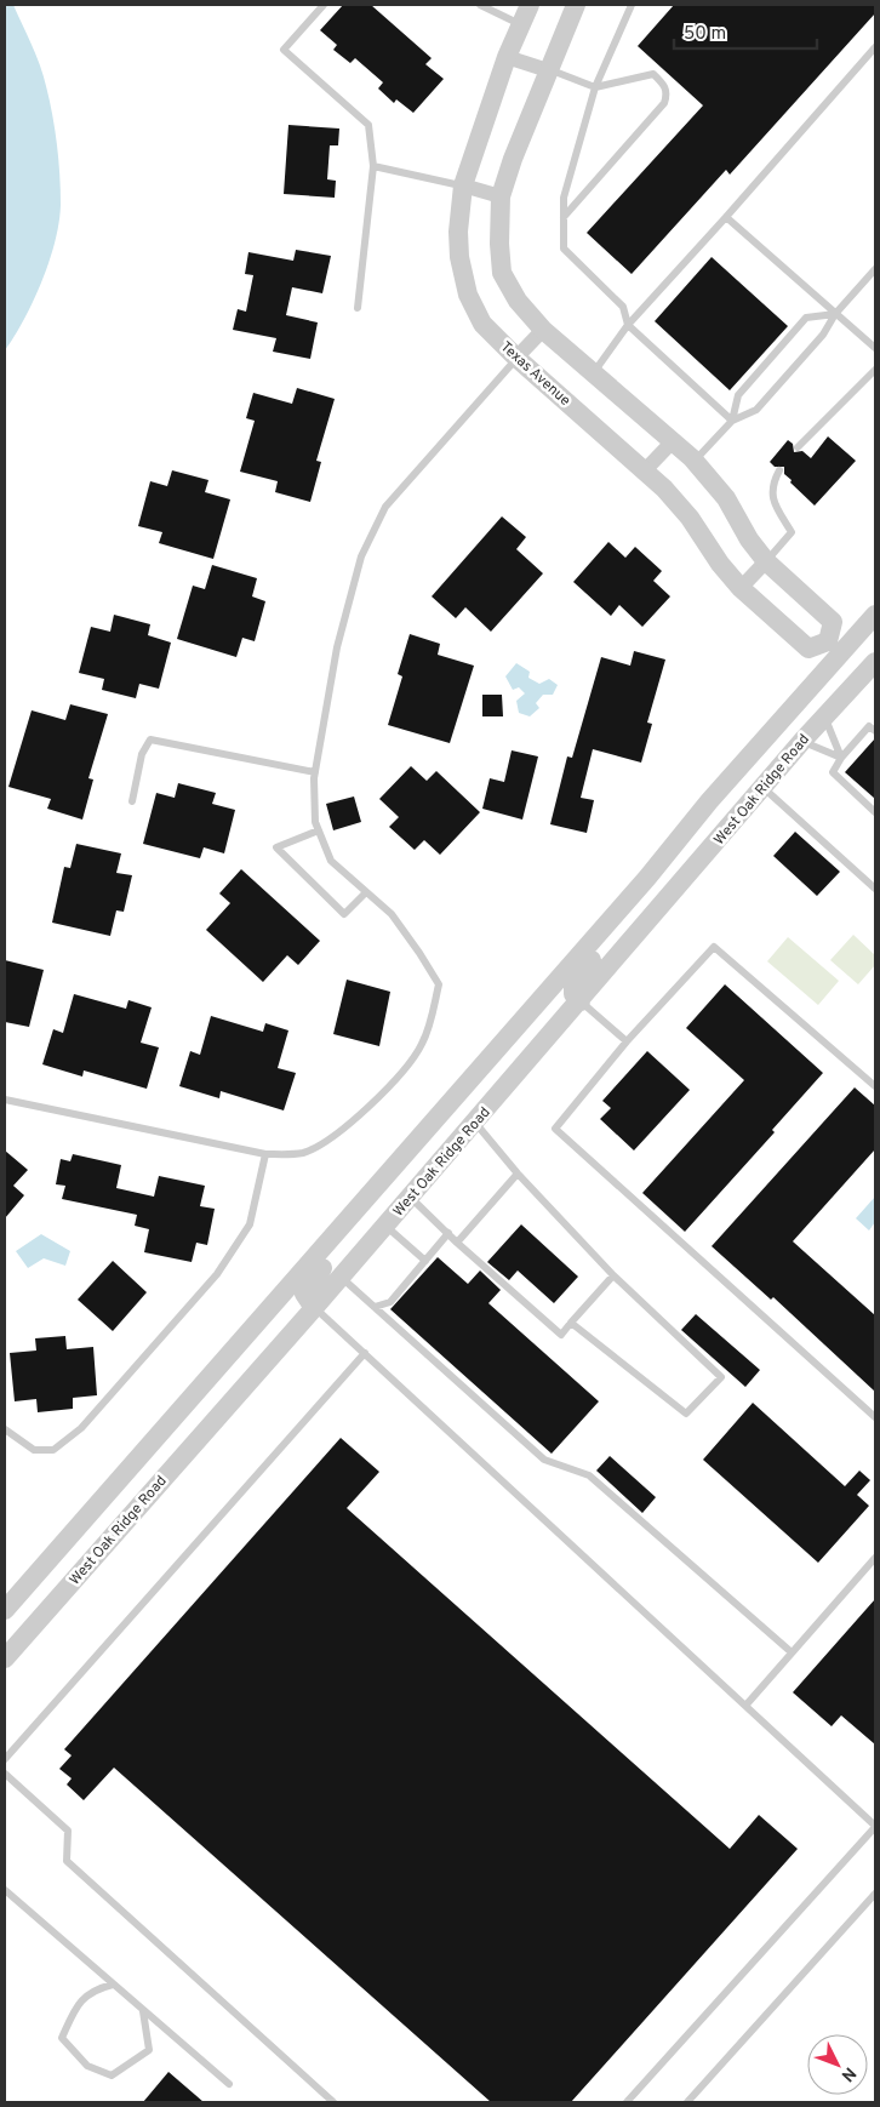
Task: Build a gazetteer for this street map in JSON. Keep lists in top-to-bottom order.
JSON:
{
  "streets": {
    "street": ["Texas Avenue", "West Oak Ridge Road"]
  },
  "crossings": [
    ["Texas Avenue", "West Oak Ridge Road"]
  ],
  "scale_bar": "50 m",
  "north": "bottom right"
}
